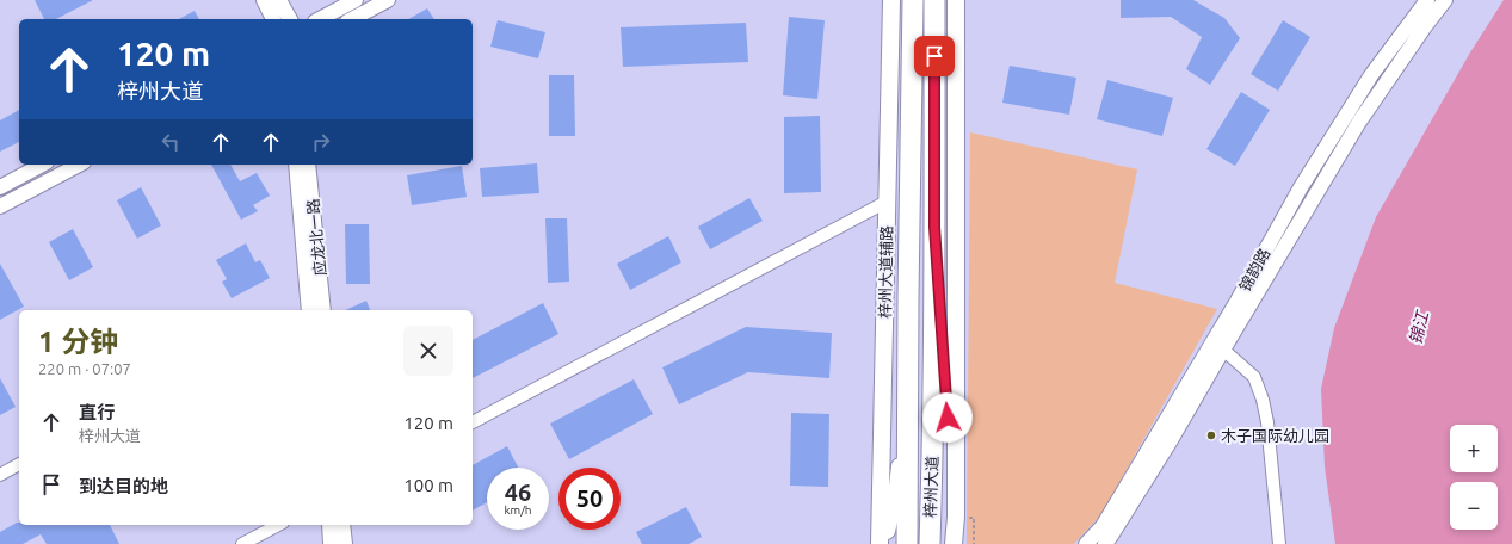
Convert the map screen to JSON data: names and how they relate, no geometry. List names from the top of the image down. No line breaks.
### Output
{"streets":{"highway":["梓州大道"],"main road":["梓州大道辅路"],"street":["应龙北一路","锦韵路"]},"water":["锦江"],"places":["木子国际幼儿园"],"page":{"turn":["120 m","梓州大道"],"heading":["1 分钟","220 m · 07:07"],"list":[{"name":"直行","note":"梓州大道","value":"120 m"},{"name":"到达目的地","value":"100 m"}],"map_buttons":["+","−"],"speed":"46 km/h","limit":"50"}}
